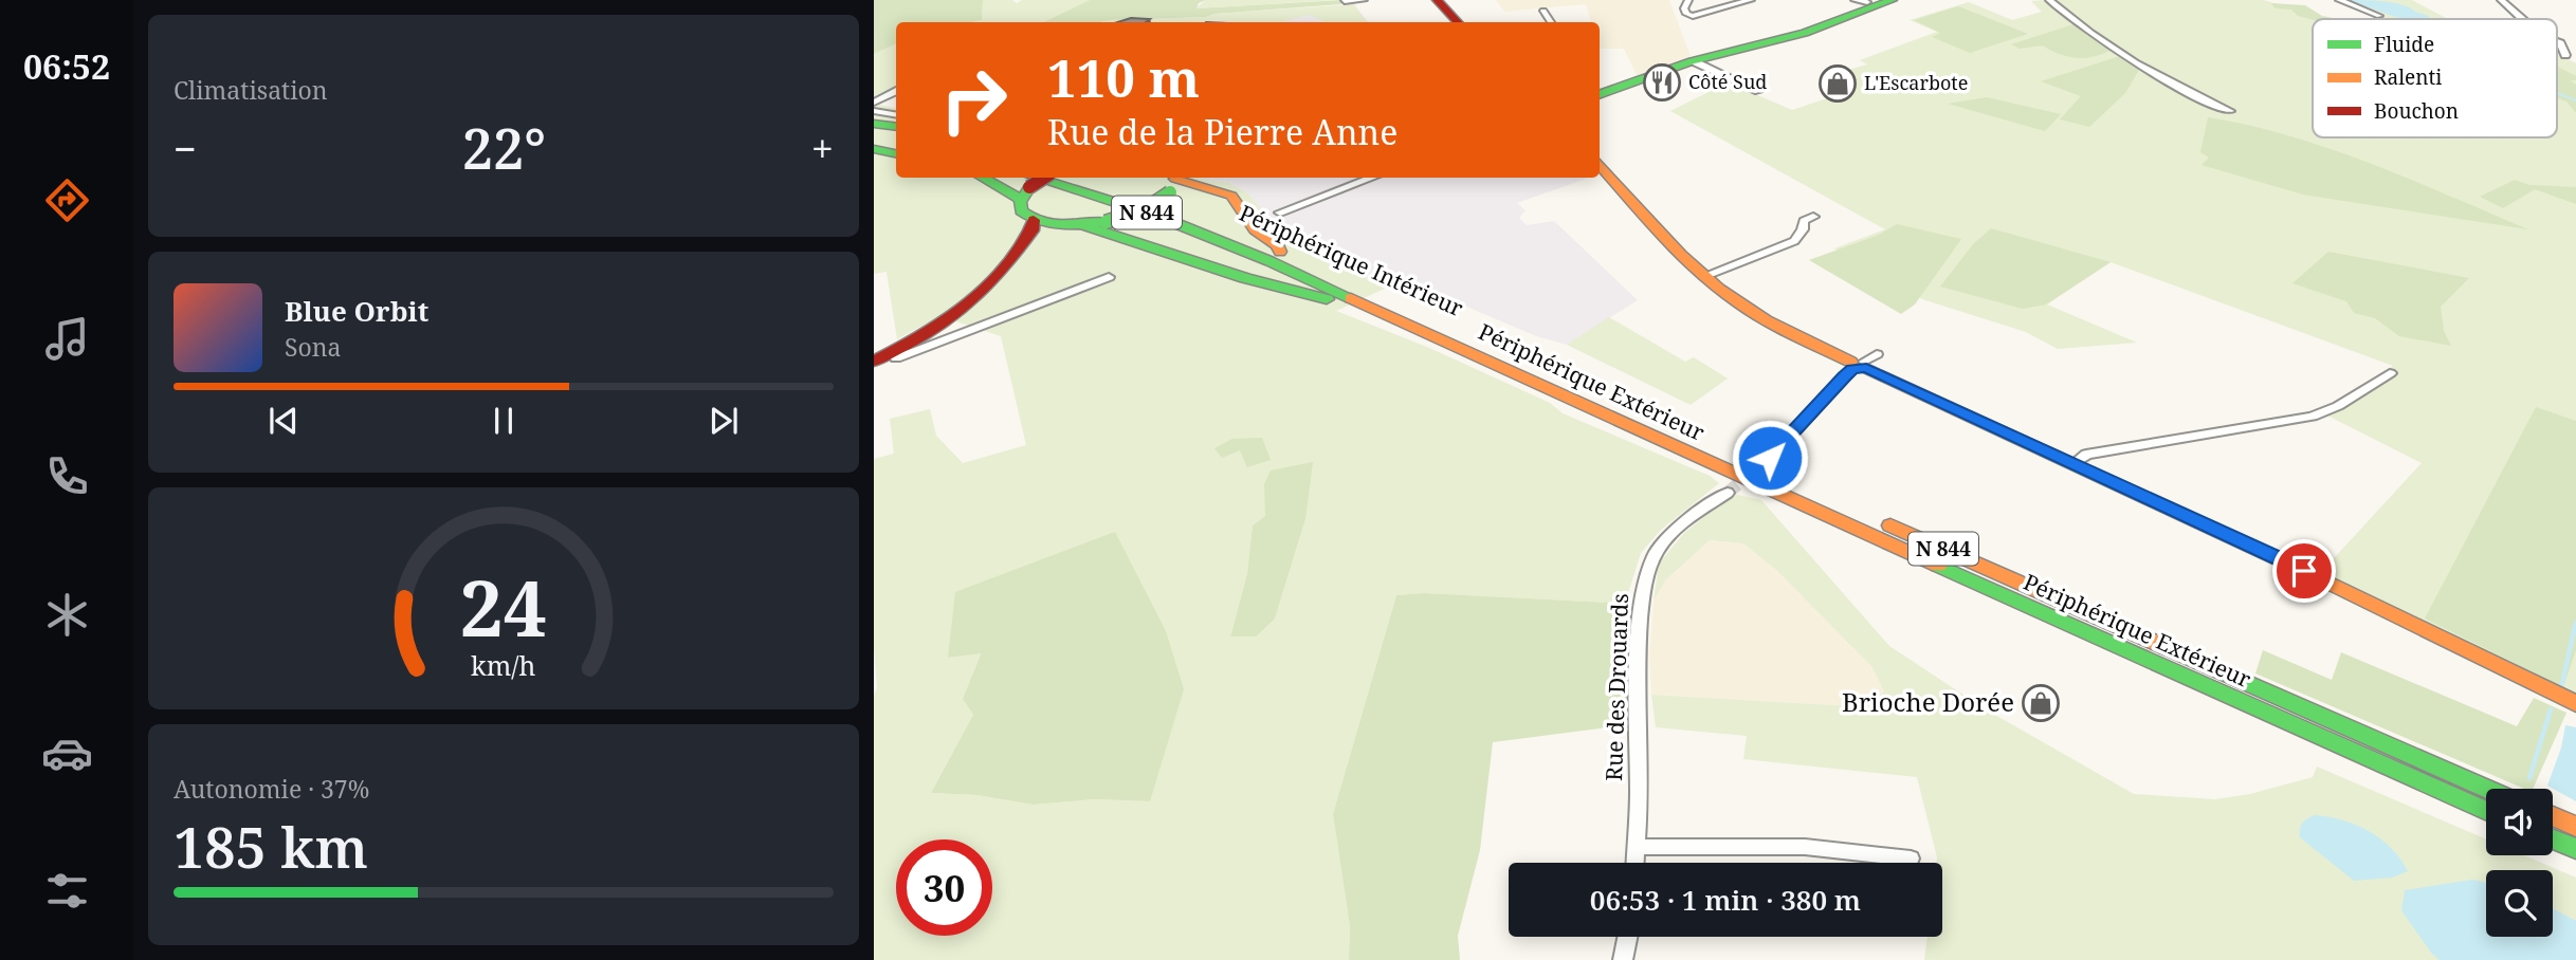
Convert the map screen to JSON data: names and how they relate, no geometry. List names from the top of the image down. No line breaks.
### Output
{"streets":{"main road":["N 844","Périphérique Intérieur","Périphérique Extérieur"],"street":["Rue des Drouards"]},"places":{"restaurant":["Côté Sud"],"shop":["L'Escarbote","Brioche Dorée"]},"legend":["Fluide","Ralenti","Bouchon"],"page":{"tabs":"06:52","tile":["Climatisation",["Autonomie · 37%","185 km"]],"turn":["110 m","Rue de la Pierre Anne"],"heat":["−","22°","+"],"song":["Blue Orbit","Sona"],"limit":"30","trip":"06:53 · 1 min · 380 m","gauge":["24","km/h"]}}
